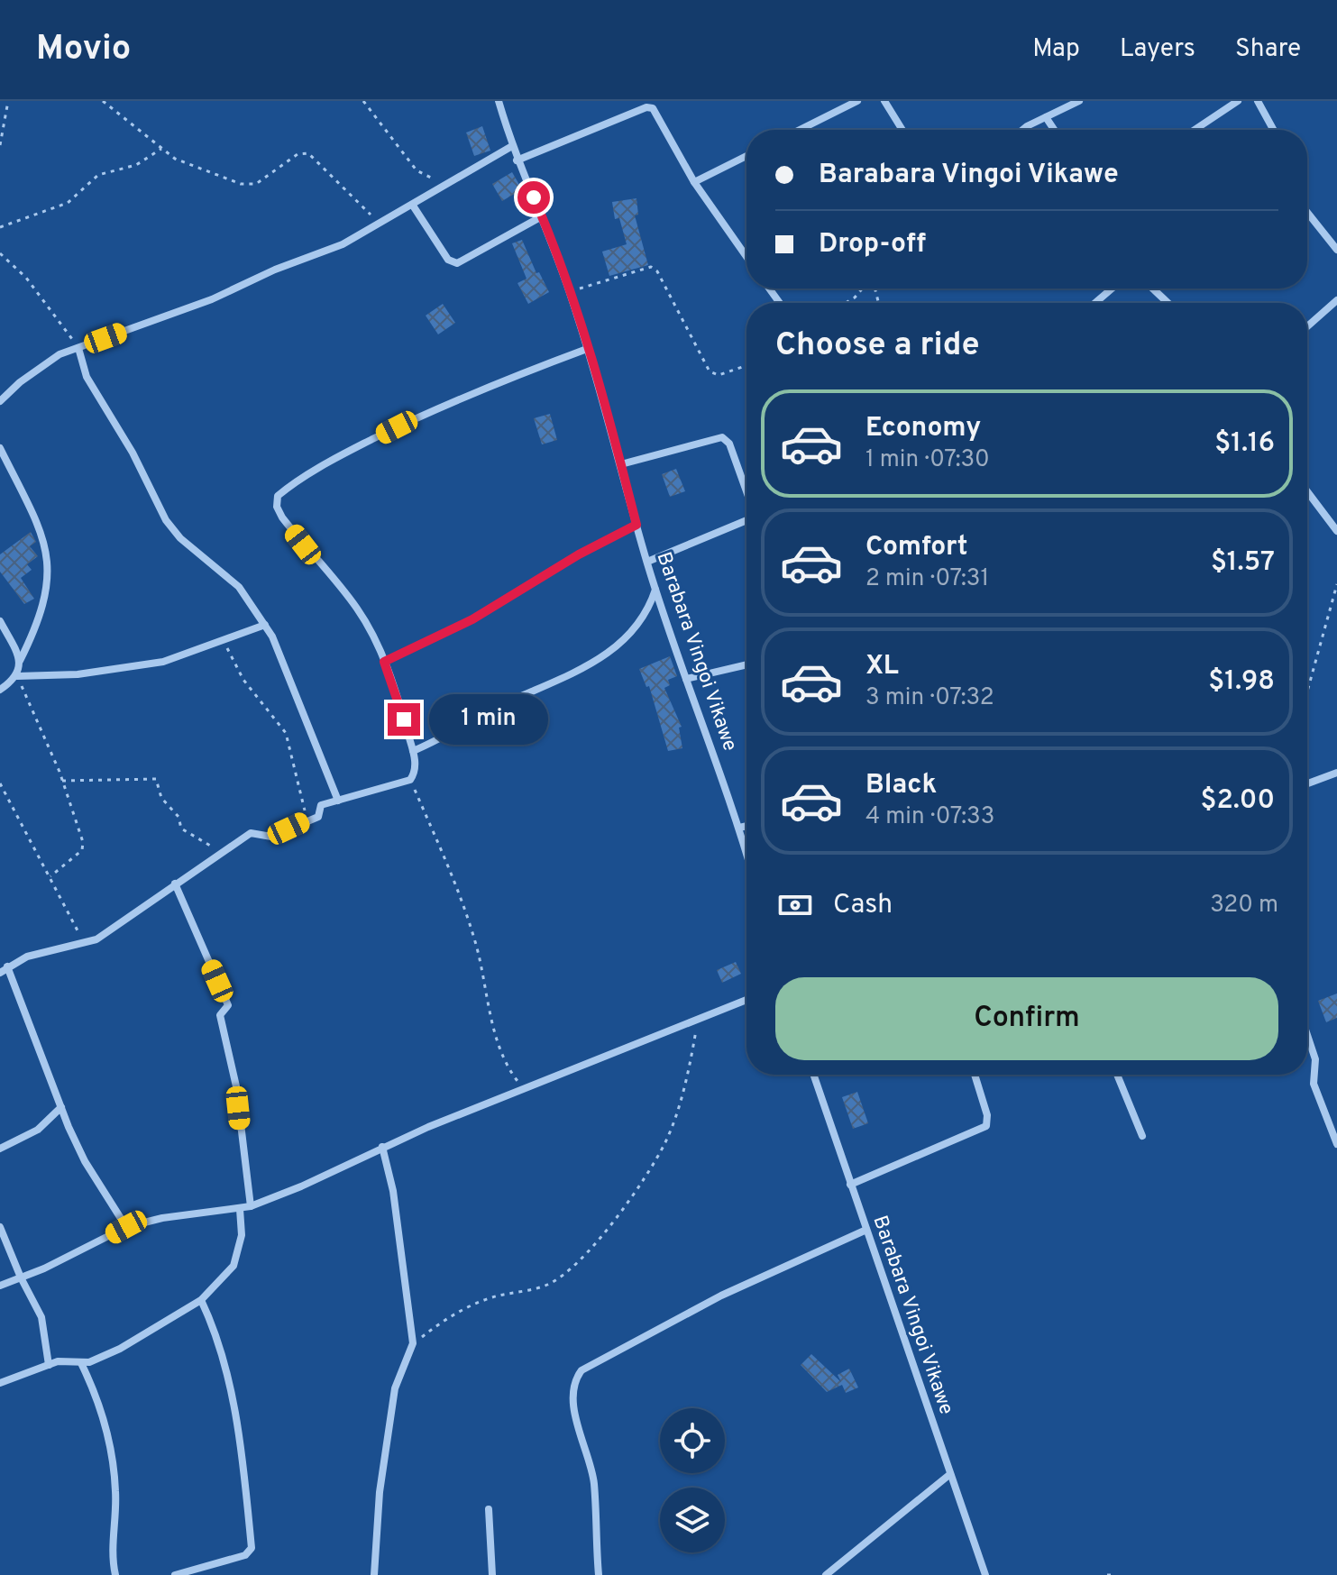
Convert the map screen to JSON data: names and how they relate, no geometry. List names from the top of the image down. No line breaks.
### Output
{"streets":{"street":["Barabara Vingoi Vikawe"]},"page":{"header":"Movio","nav":["Map","Layers","Share"],"banner":["Barabara Vingoi Vikawe","Drop-off"],"heading":"Choose a ride","list":[{"name":"Economy","note":"1 min · 07:30","value":"$1.16"},{"name":"Comfort","note":"2 min · 07:31","value":"$1.57"},{"name":"XL","note":"3 min · 07:32","value":"$1.98"},{"name":"Black","note":"4 min · 07:33","value":"$2.00"}],"bubble":"1 min","pay":["Cash","320 m"],"buttons":"Confirm"}}
